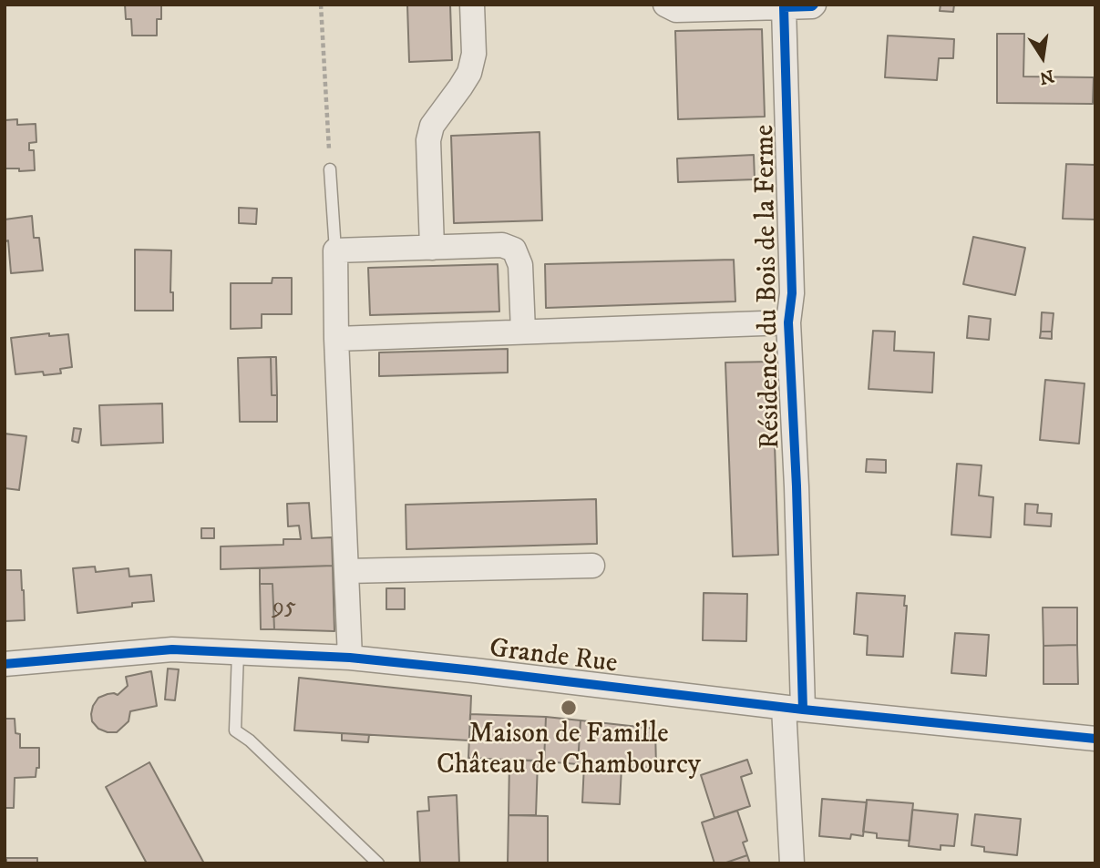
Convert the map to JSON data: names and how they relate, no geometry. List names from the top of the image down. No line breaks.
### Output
{"streets":{"street":["Résidence du Bois de la Ferme","Grande Rue"]},"crossings":[["Résidence du Bois de la Ferme","Grande Rue"]],"places":["Maison de Famille Château de Chambourcy"],"house_numbers":["95"],"north":"bottom"}
